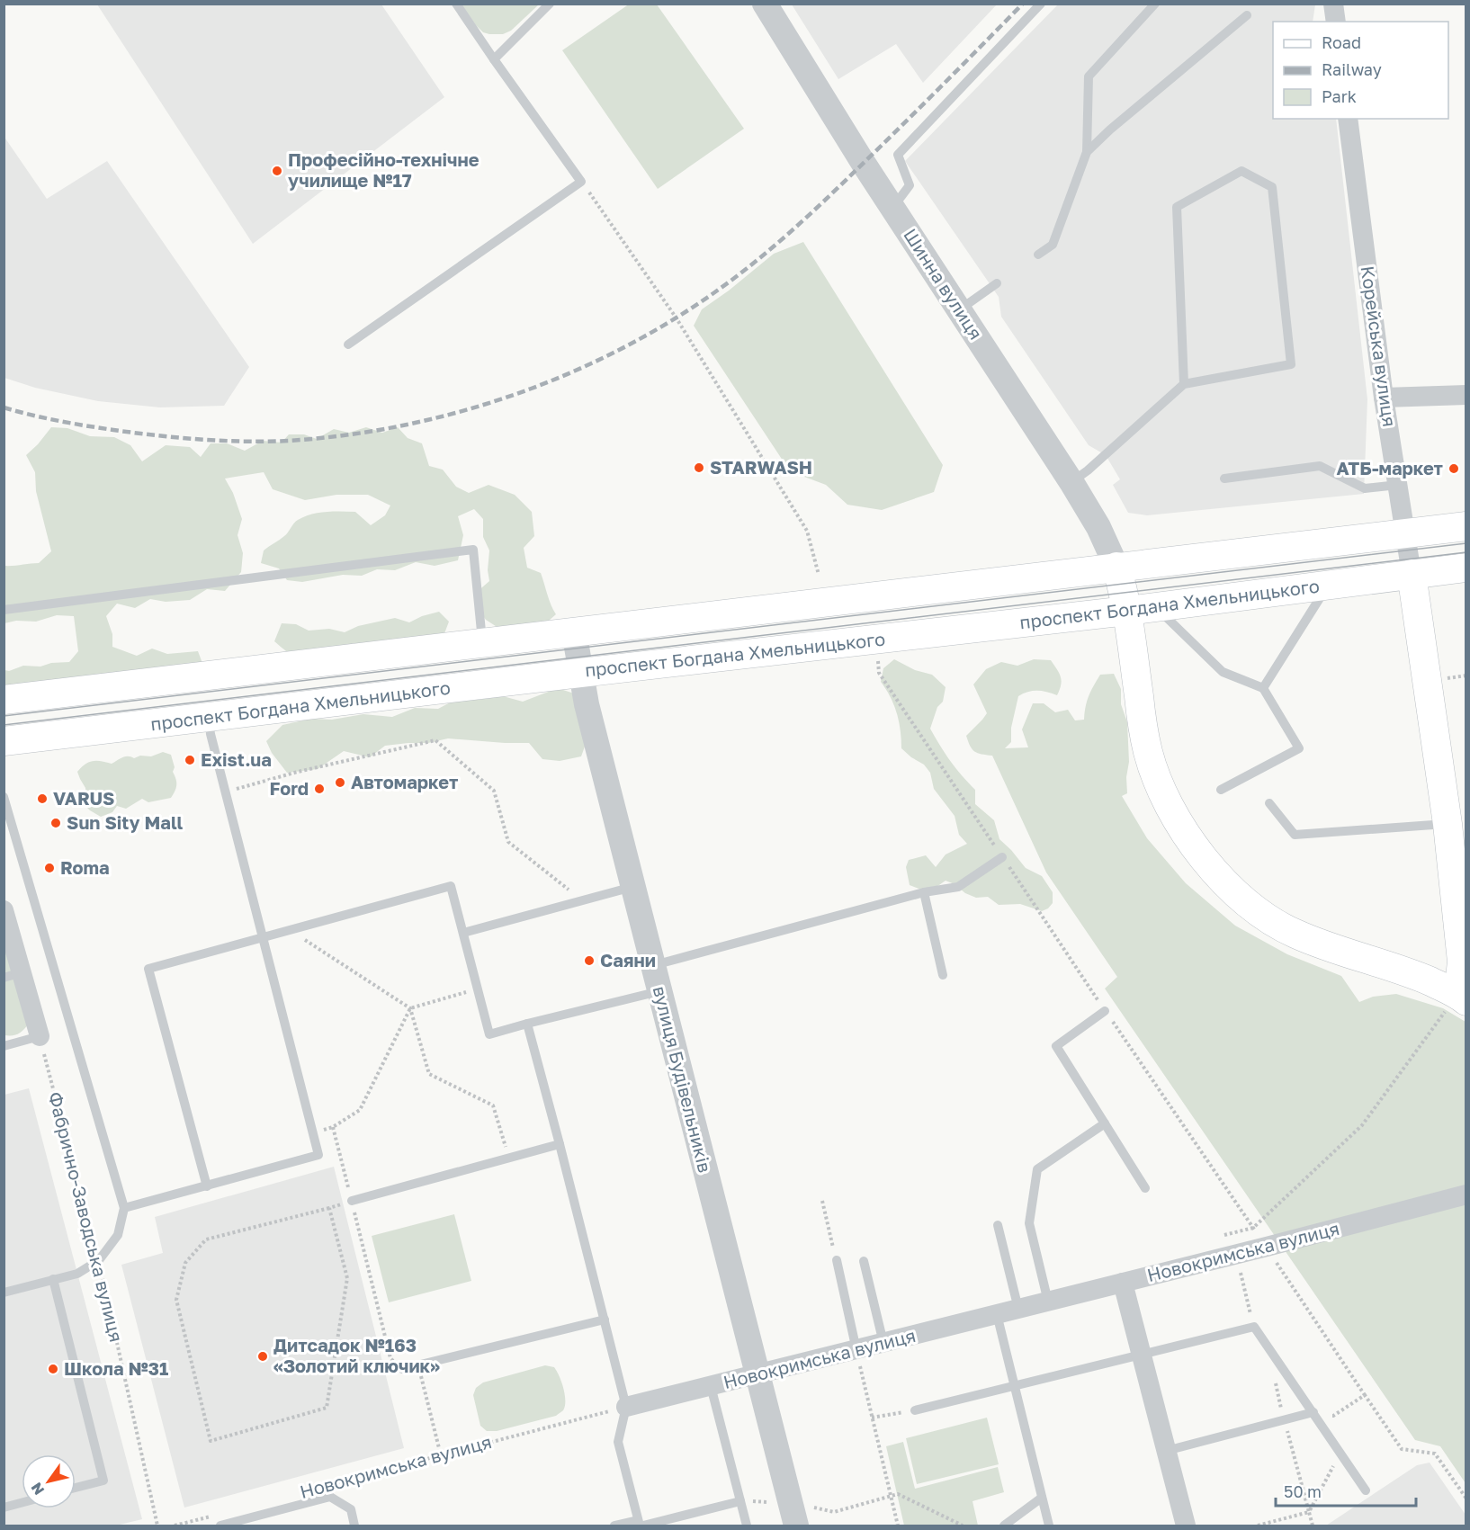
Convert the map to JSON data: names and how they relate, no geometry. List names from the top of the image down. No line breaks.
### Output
{"streets":{"main road":["проспект Богдана Хмельницького"],"street":["Шинна вулиця","Корейська вулиця","вулиця Будівельників","Новокримська вулиця"],"path":["Фабрично-Заводська вулиця"]},"crossings":[["Корейська вулиця","проспект Богдана Хмельницького"],["проспект Богдана Хмельницького","вулиця Будівельників"],["вулиця Будівельників","Новокримська вулиця"]],"places":["Професійно-технічне училище №17","STARWASH","АТБ-маркет","Exist.ua","Автомаркет","Ford","VARUS","Sun Sity Mall","Roma","Саяни","Дитсадок №163 «Золотий ключик»","Школа №31"],"legend":["Road","Railway","Park"],"scale_bar":"50 m","north":"bottom left"}
